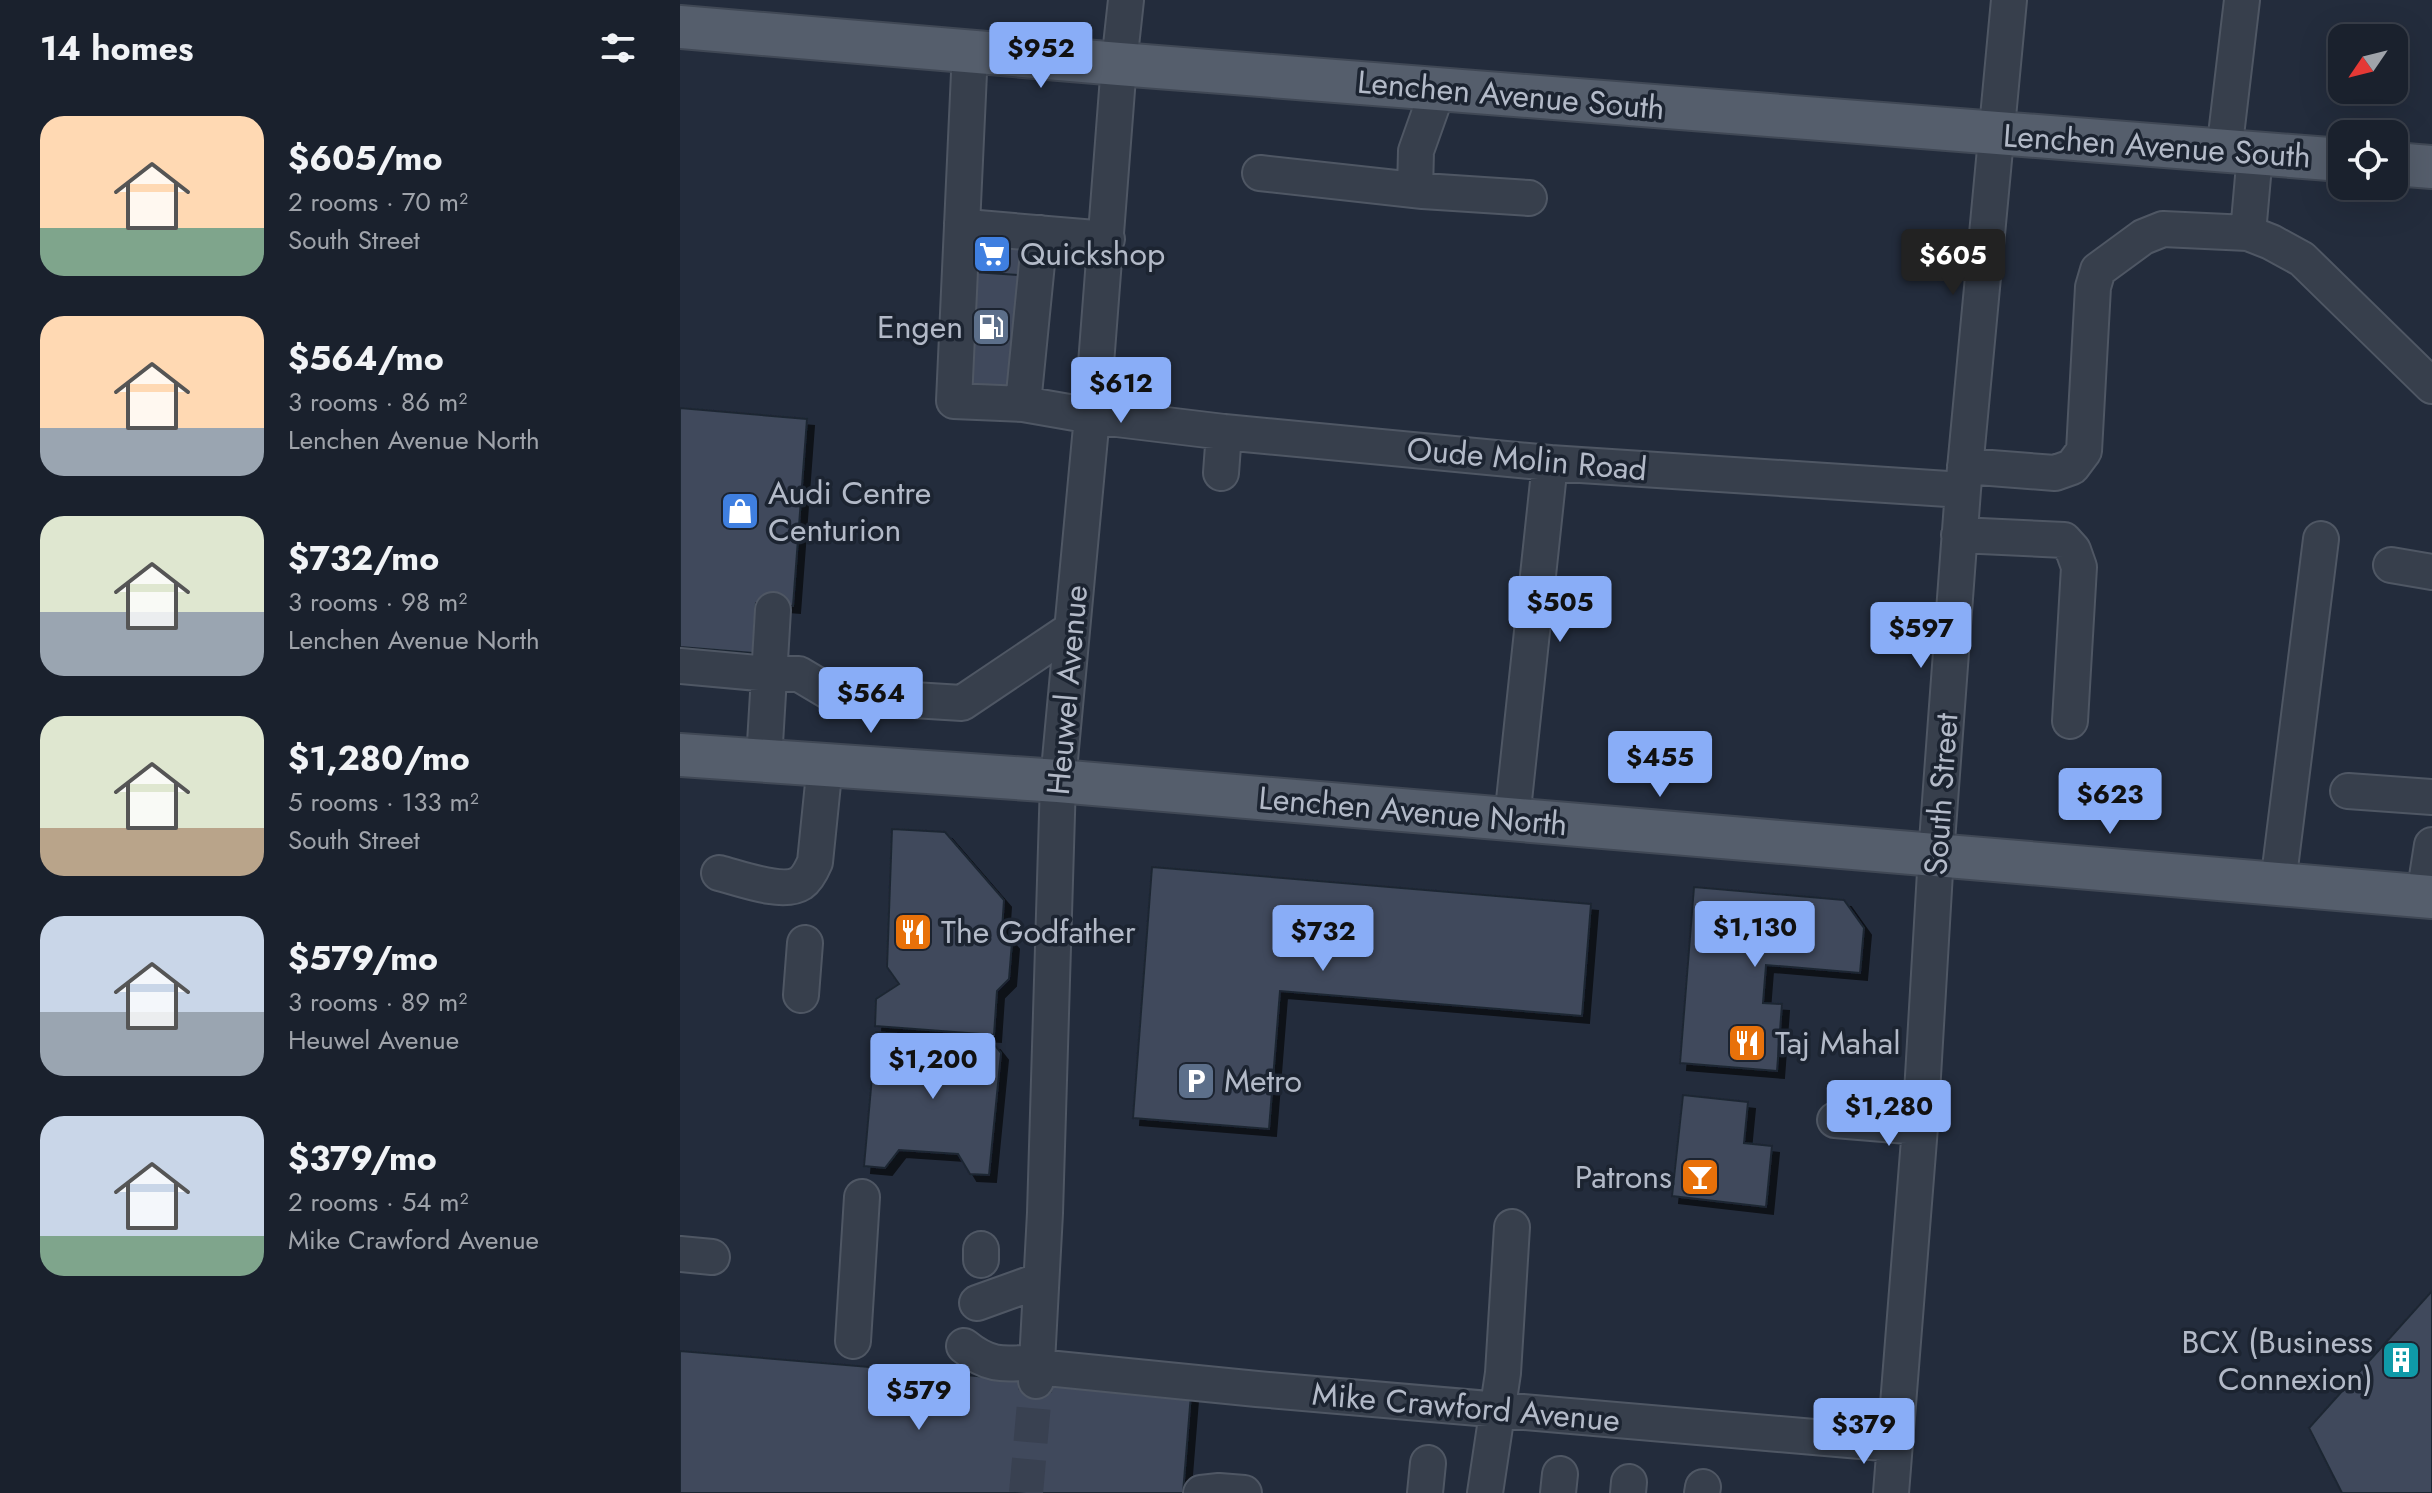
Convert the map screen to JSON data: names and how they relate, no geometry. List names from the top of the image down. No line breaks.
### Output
{"streets":{"main road":["Lenchen Avenue South","Lenchen Avenue North"],"street":["Oude Molin Road","Heuwel Avenue","South Street","Mike Crawford Avenue"]},"crossings":[["Lenchen Avenue South","Heuwel Avenue"],["Lenchen Avenue South","South Street"],["Oude Molin Road","Heuwel Avenue"],["Oude Molin Road","South Street"],["Heuwel Avenue","Lenchen Avenue North"],["Heuwel Avenue","Mike Crawford Avenue"],["South Street","Lenchen Avenue North"],["South Street","Mike Crawford Avenue"]],"places":{"supermarket":["Quickshop"],"fuel station":["Engen"],"shop":["Audi Centre Centurion"],"restaurant":["The Godfather","Taj Mahal"],"parking":["Metro"],"bar":["Patrons"],"building":["BCX (Business Connexion)"]},"north":"bottom left","page":{"heading":"14 homes","price":["$952","$605","$612","$505","$597","$564","$455","$623","$1,130","$732","$1,200","$1,280","$579","$379"],"list":[{"name":"$605/mo","note":"2 rooms · 70 m² · South Street"},{"name":"$564/mo","note":"3 rooms · 86 m² · Lenchen Avenue North"},{"name":"$732/mo","note":"3 rooms · 98 m² · Lenchen Avenue North"},{"name":"$1,280/mo","note":"5 rooms · 133 m² · South Street"},{"name":"$579/mo","note":"3 rooms · 89 m² · Heuwel Avenue"},{"name":"$379/mo","note":"2 rooms · 54 m² · Mike Crawford Avenue"}]}}
